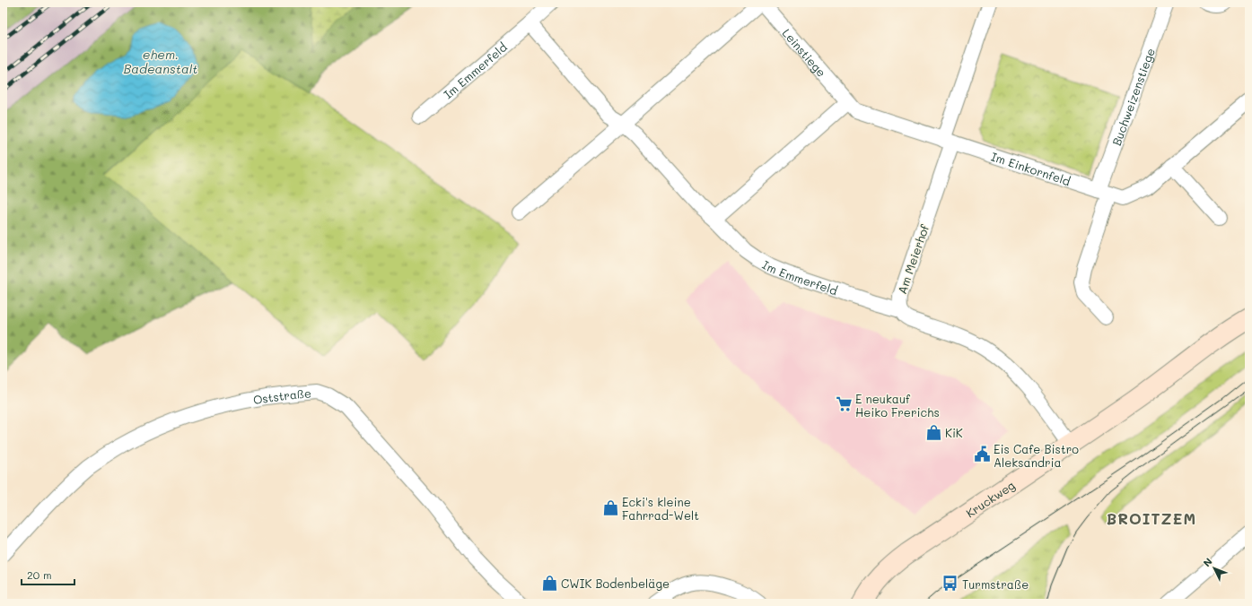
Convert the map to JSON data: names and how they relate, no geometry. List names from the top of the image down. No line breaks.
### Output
{"streets":{"street":["Leinstiege","Im Emmerfeld","Buchweizenstiege","Im Einkornfeld","Am Meierhof","Oststraße","Kruckweg"]},"crossings":[["Leinstiege","Im Emmerfeld"],["Leinstiege","Im Einkornfeld"],["Leinstiege","Am Meierhof"],["Im Emmerfeld","Am Meierhof"],["Buchweizenstiege","Im Einkornfeld"],["Im Einkornfeld","Am Meierhof"],["Am Meierhof","Kruckweg"]],"districts":["BROITZEM"],"water":["ehem. Badeanstalt"],"places":{"supermarket":["E neukauf Heiko Frerichs"],"shop":["KiK","Ecki's kleine Fahrrad-Welt","CWIK Bodenbeläge"],"public building":["Eis Cafe Bistro Aleksandria"],"bus stop":["Turmstraße"]},"scale_bar":"20 m","north":"top left"}
